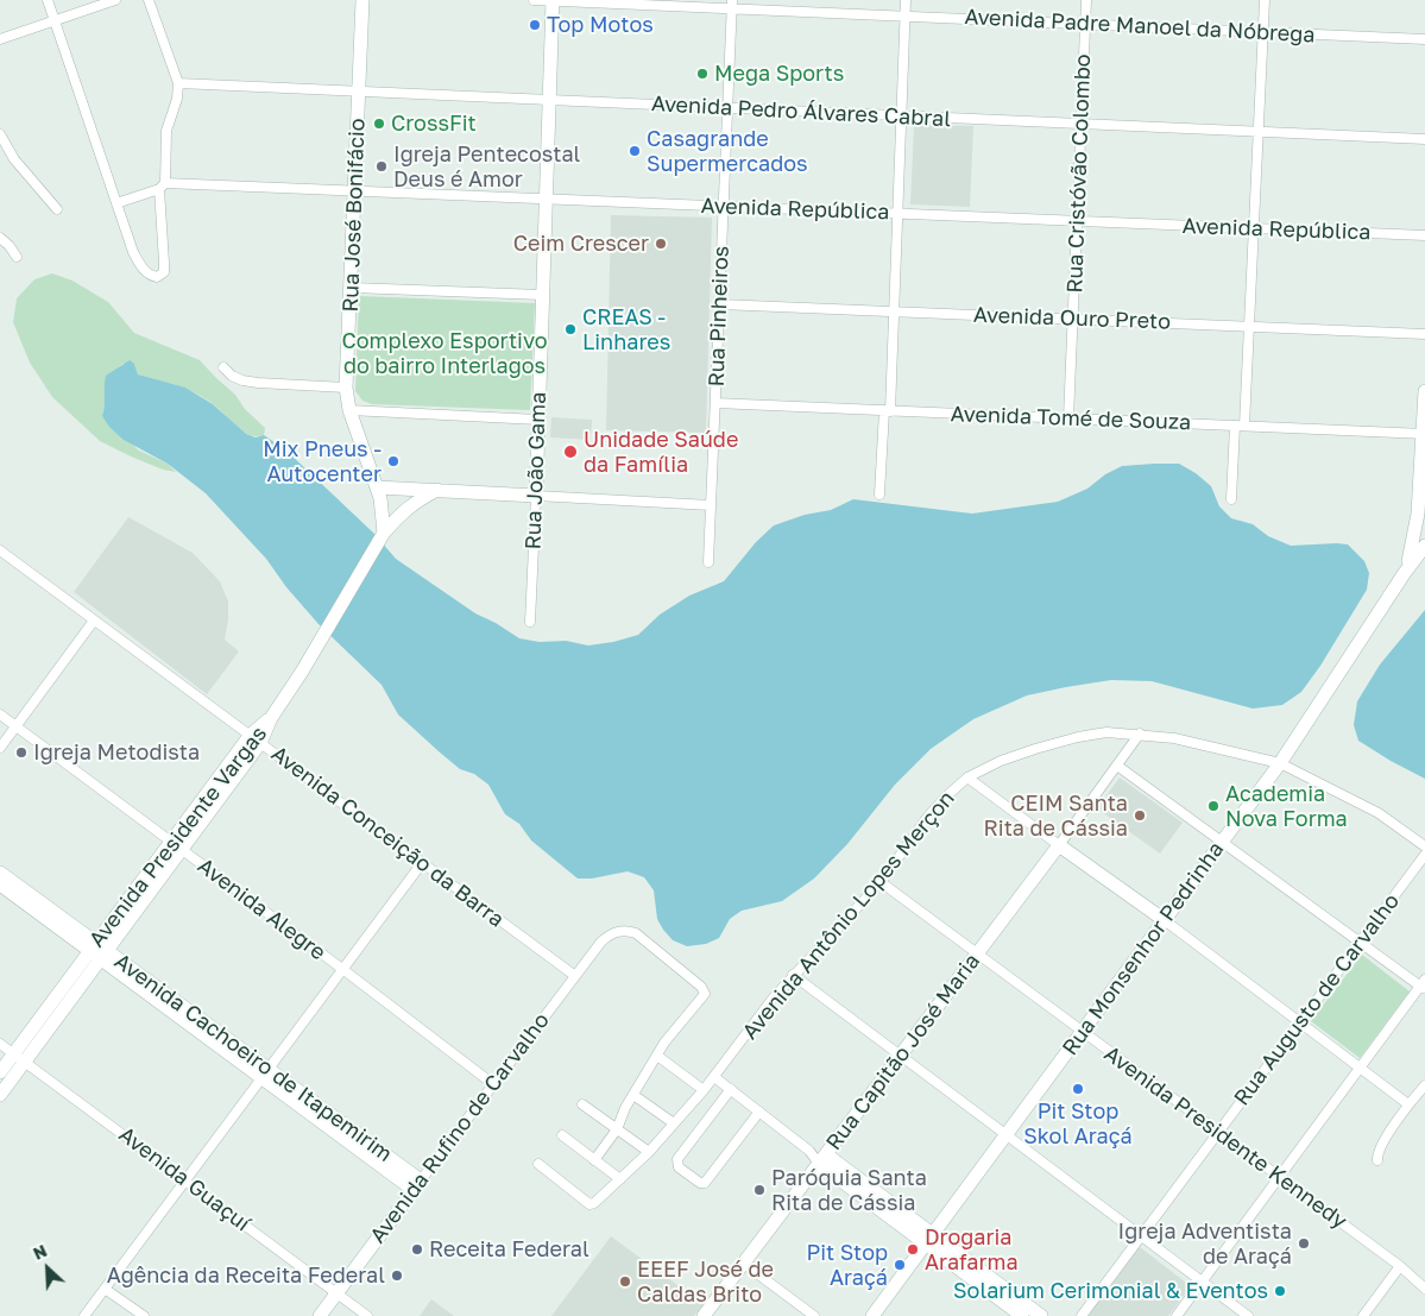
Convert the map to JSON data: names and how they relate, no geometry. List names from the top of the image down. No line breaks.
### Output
{"streets":{"main road":["Rua José Bonifácio","Rua João Gama","Avenida Presidente Vargas","Rua Monsenhor Pedrinha","Rua Capitão José Maria","Avenida Cachoeiro de Itapemirim","Avenida Rufino de Carvalho"],"street":["Avenida Padre Manoel da Nóbrega","Avenida Pedro Álvares Cabral","Rua Cristóvão Colombo","Avenida República","Rua Pinheiros","Avenida Ouro Preto","Avenida Tomé de Souza","Avenida Conceição da Barra","Avenida Alegre","Avenida Antônio Lopes Merçon","Rua Augusto de Carvalho","Avenida Presidente Kennedy","Avenida Guaçuí"]},"crossings":[["Avenida Padre Manoel da Nóbrega","Rua Cristóvão Colombo"],["Avenida Padre Manoel da Nóbrega","Rua Pinheiros"],["Avenida Padre Manoel da Nóbrega","Rua João Gama"],["Avenida Pedro Álvares Cabral","Rua Cristóvão Colombo"],["Avenida Pedro Álvares Cabral","Rua José Bonifácio"],["Avenida Pedro Álvares Cabral","Rua Pinheiros"],["Avenida Pedro Álvares Cabral","Rua João Gama"],["Rua Cristóvão Colombo","Avenida República"],["Rua Cristóvão Colombo","Avenida Ouro Preto"],["Rua Cristóvão Colombo","Avenida Tomé de Souza"],["Avenida República","Rua José Bonifácio"],["Avenida República","Rua Pinheiros"],["Avenida República","Rua João Gama"],["Rua José Bonifácio","Avenida Presidente Vargas"],["Rua Pinheiros","Avenida Ouro Preto"],["Rua Pinheiros","Avenida Tomé de Souza"],["Avenida Presidente Vargas","Avenida Conceição da Barra"],["Avenida Presidente Vargas","Avenida Alegre"],["Avenida Presidente Vargas","Avenida Cachoeiro de Itapemirim"],["Avenida Presidente Vargas","Avenida Guaçuí"],["Avenida Conceição da Barra","Avenida Rufino de Carvalho"],["Avenida Alegre","Avenida Rufino de Carvalho"],["Avenida Antônio Lopes Merçon","Rua Monsenhor Pedrinha"],["Avenida Antônio Lopes Merçon","Avenida Presidente Kennedy"],["Rua Monsenhor Pedrinha","Avenida Presidente Kennedy"],["Rua Augusto de Carvalho","Avenida Presidente Kennedy"],["Rua Capitão José Maria","Avenida Presidente Kennedy"],["Avenida Cachoeiro de Itapemirim","Avenida Rufino de Carvalho"],["Avenida Rufino de Carvalho","Avenida Guaçuí"]],"parks":["Complexo Esportivo do bairro Interlagos"],"places":["Top Motos","Mega Sports","CrossFit","Casagrande Supermercados","Igreja Pentecostal Deus é Amor","Ceim Crescer","CREAS - Linhares","Unidade Saúde da Família","Mix Pneus - Autocenter","Igreja Metodista","Academia Nova Forma","CEIM Santa Rita de Cássia","Pit Stop Skol Araçá","Paróquia Santa Rita de Cássia","Igreja Adventista de Araçá","Receita Federal","Drogaria Arafarma","Pit Stop Araçá","Agência da Receita Federal","EEEF José de Caldas Brito","Solarium Cerimonial & Eventos"],"north":"top left"}
